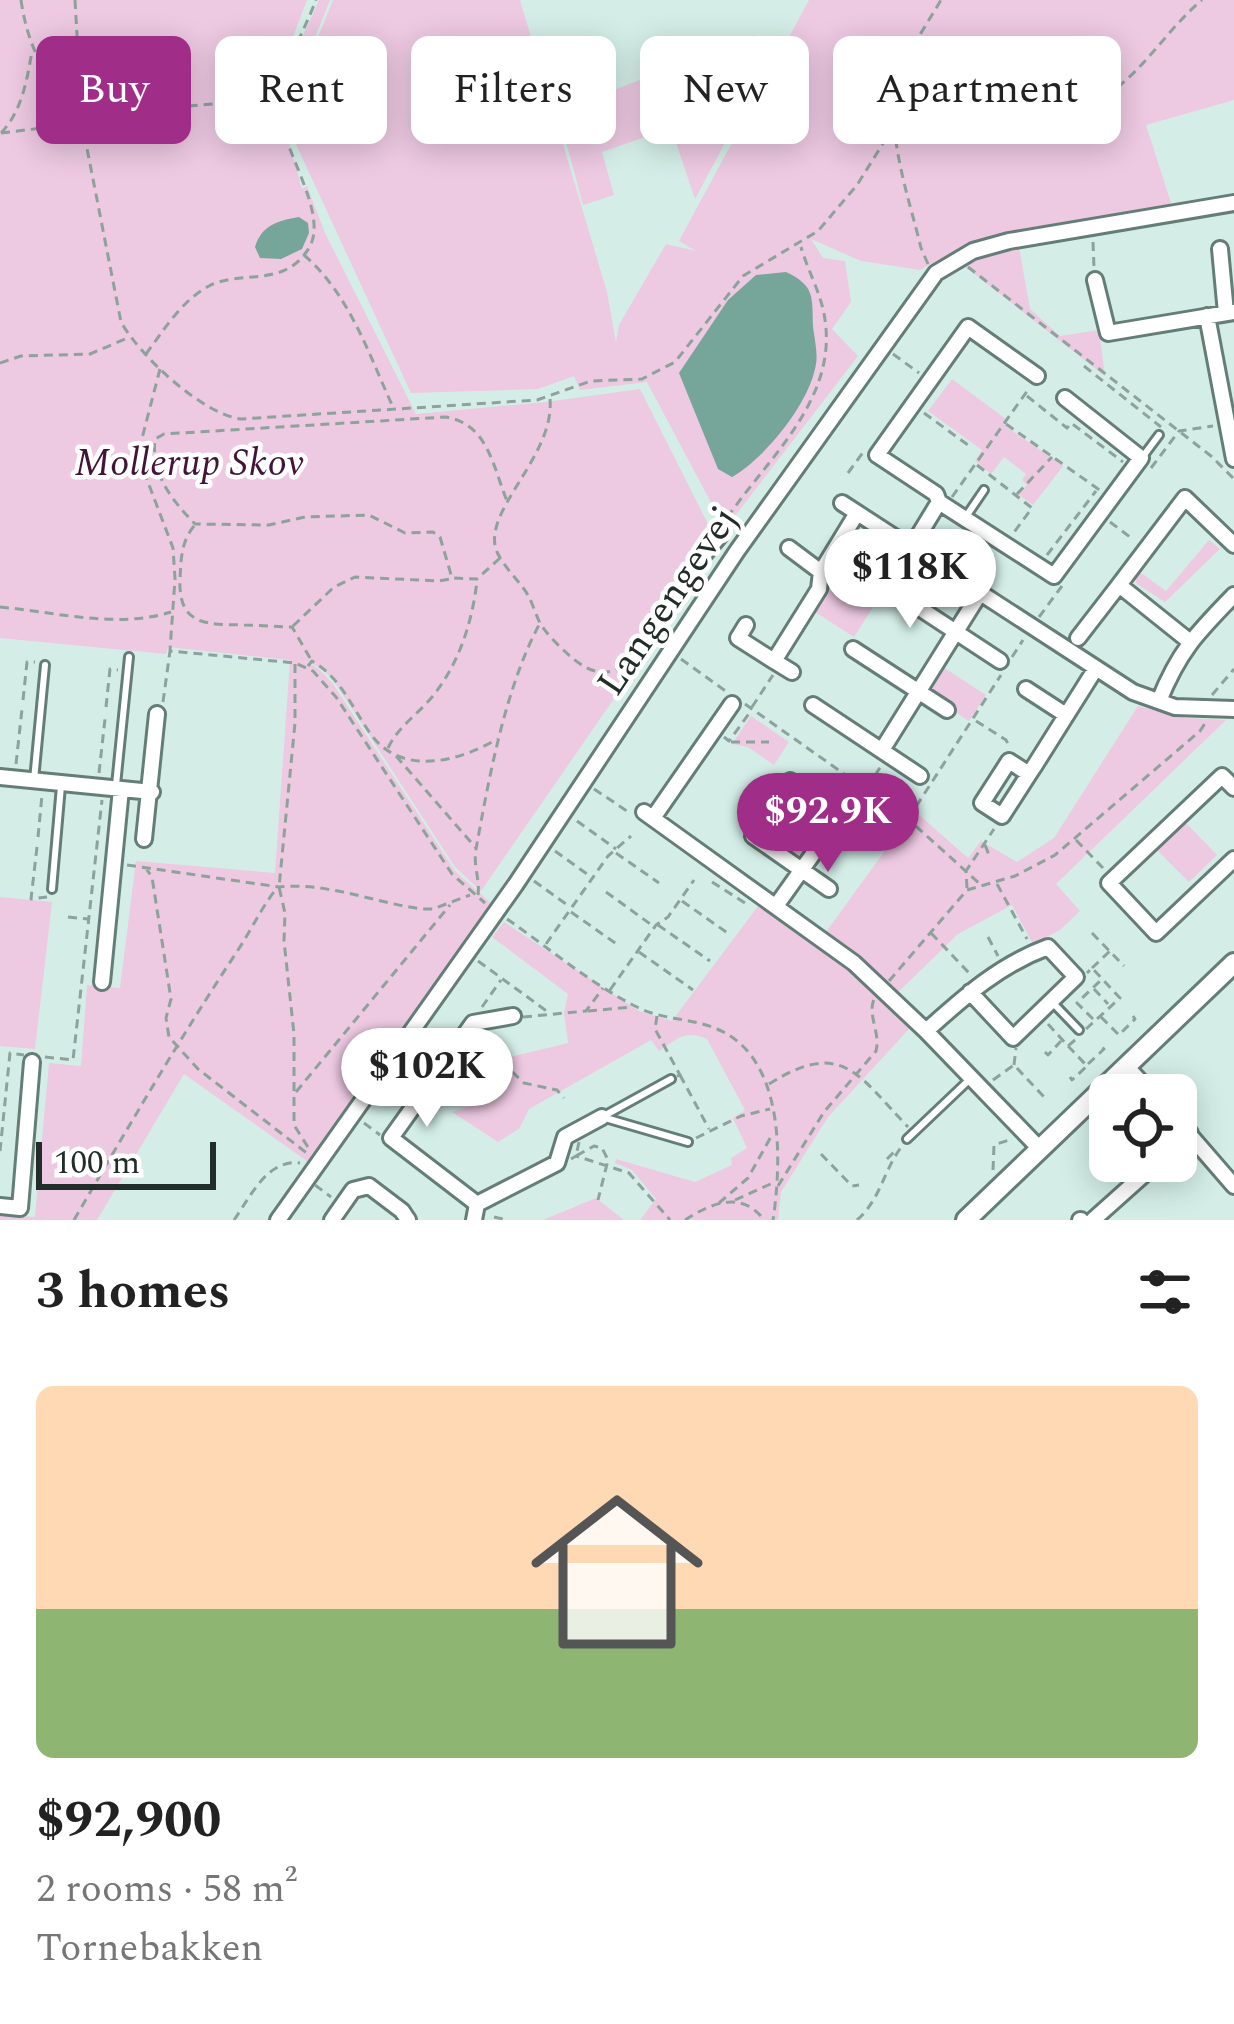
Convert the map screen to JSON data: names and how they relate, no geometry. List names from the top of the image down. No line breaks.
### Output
{"streets":{"street":["Langengevej"]},"parks":["Mollerup Skov"],"scale_bar":"100 m","page":{"chip":["Buy","Rent","Filters","New","Apartment"],"price":["$118K","$92.9K","$102K"],"scale":"100 m","heading":"3 homes","list":[{"name":"$92,900","note":"2 rooms · 58 m² · Tornebakken"}]}}
